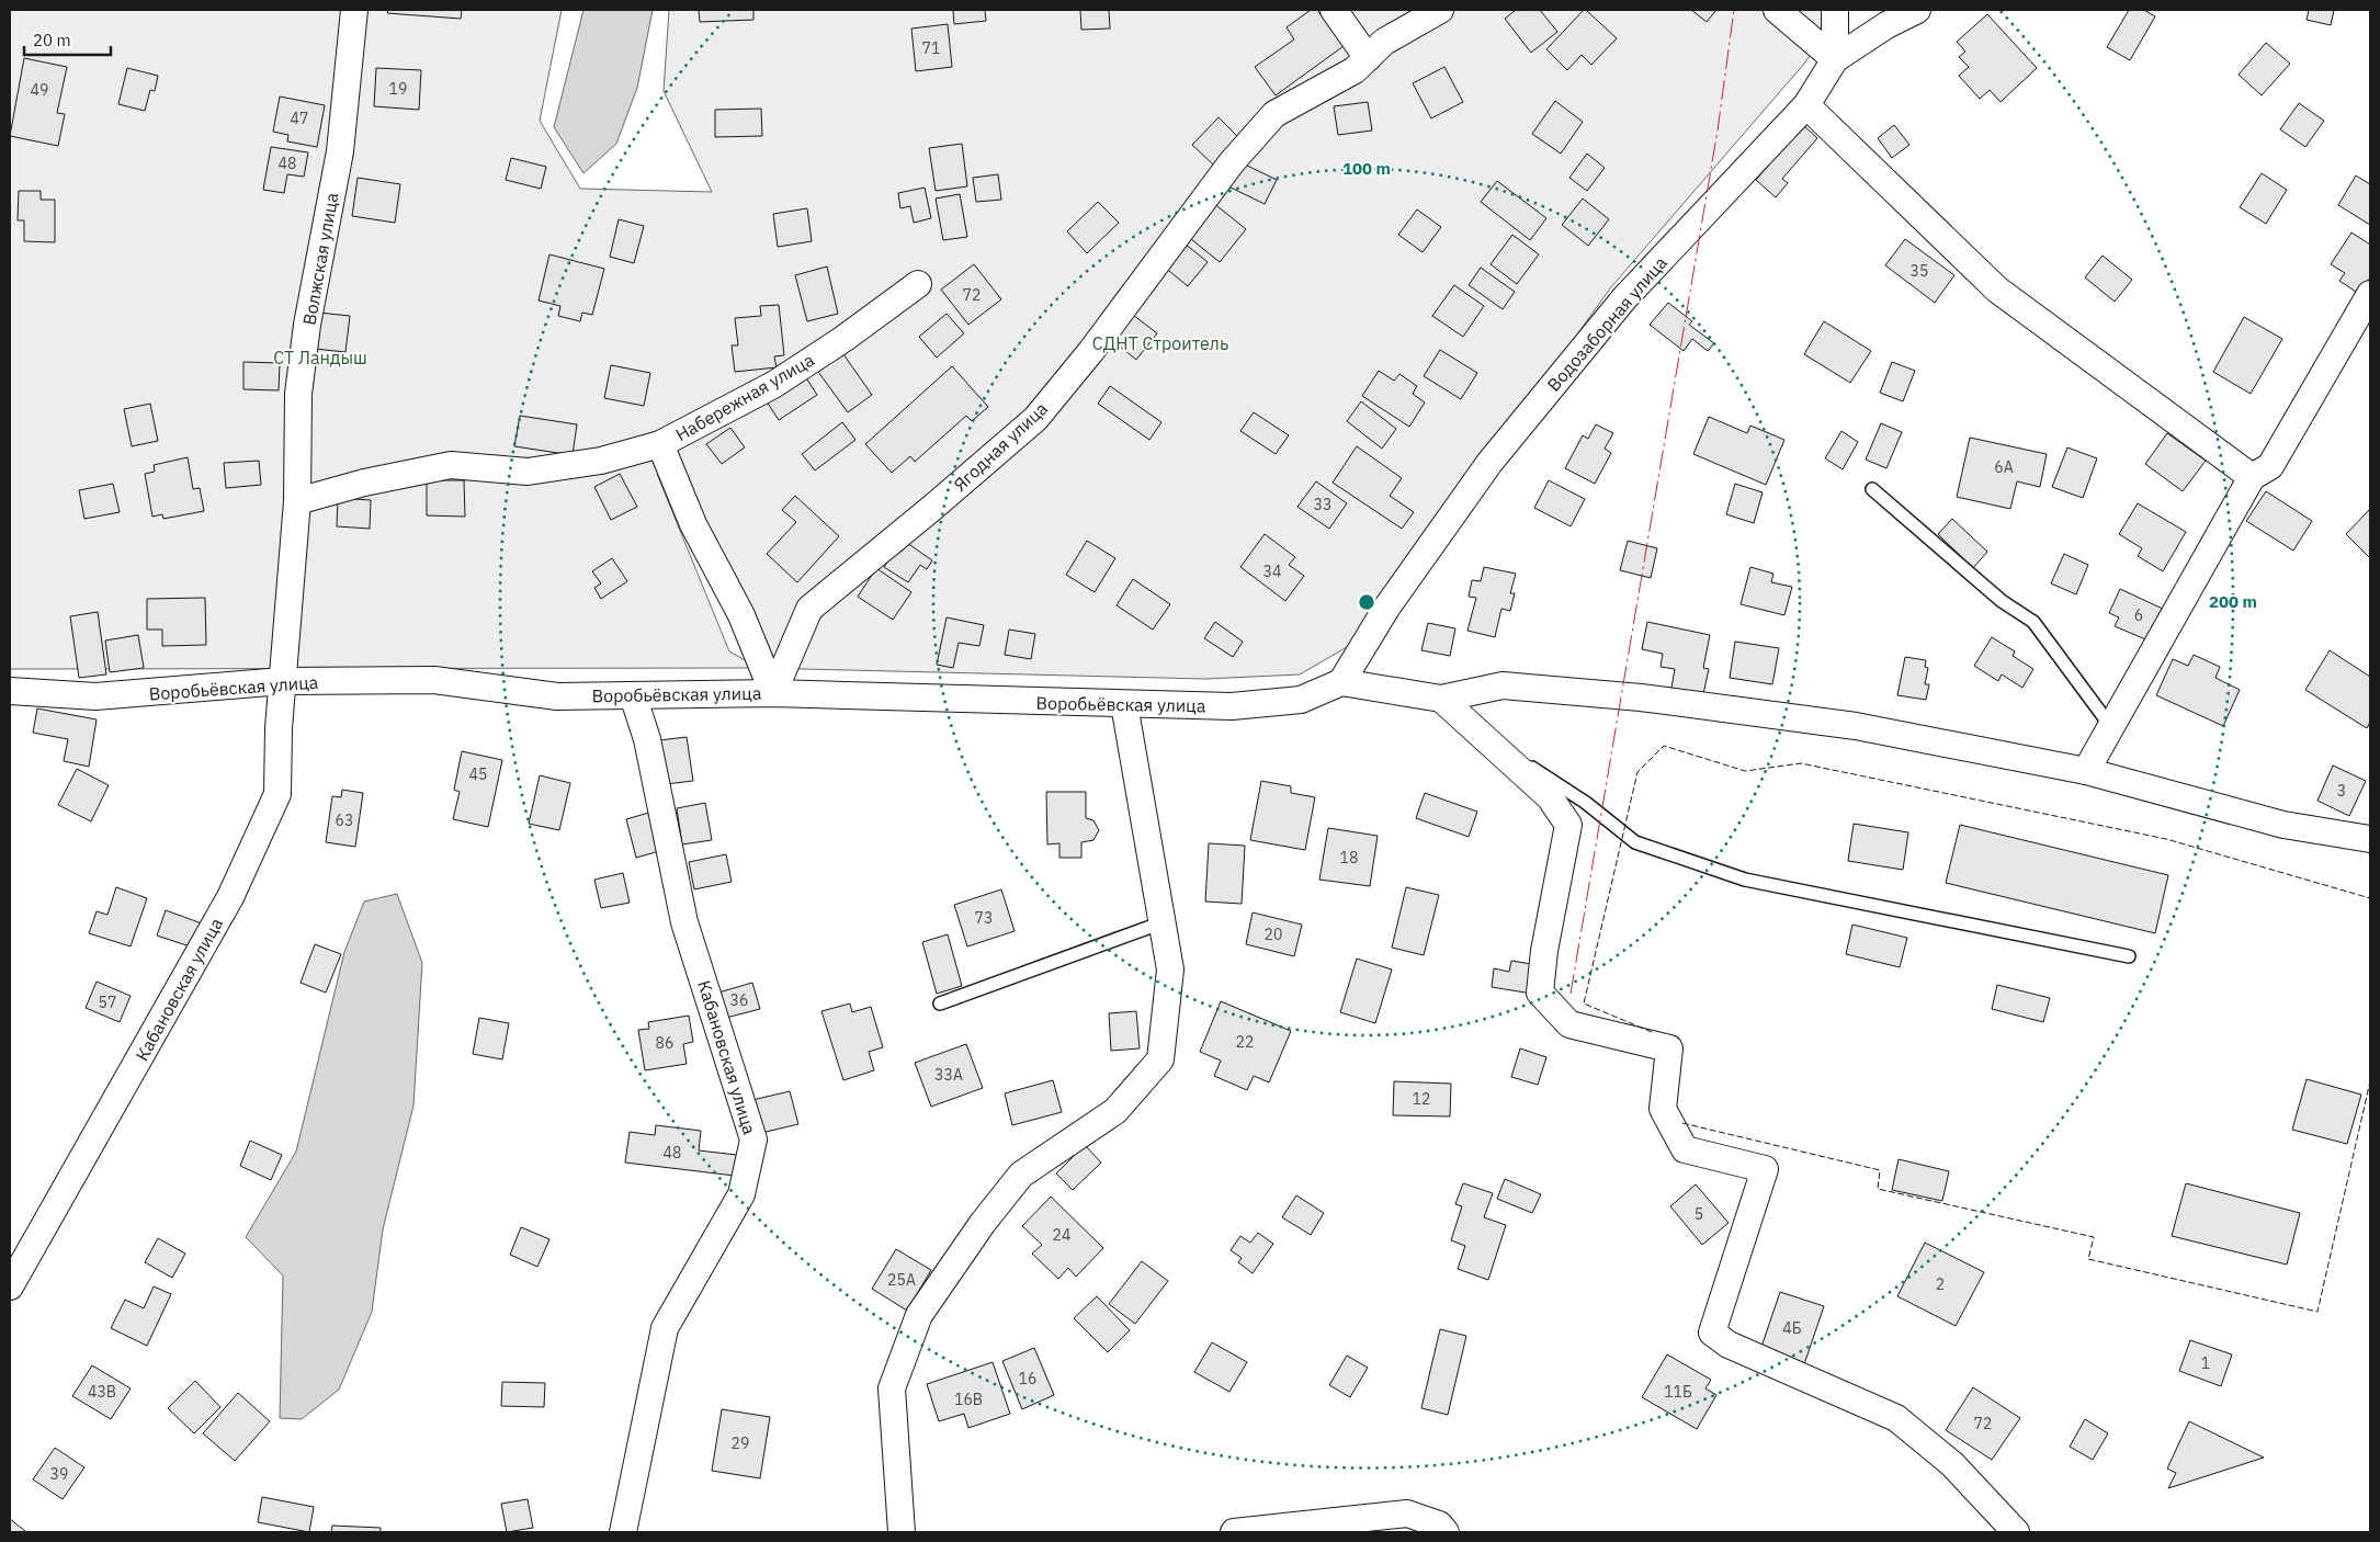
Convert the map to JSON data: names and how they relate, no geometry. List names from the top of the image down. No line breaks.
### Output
{"streets":{"street":["Волжская улица","Водозаборная улица","Набережная улица","Ягодная улица","Воробьёвская улица","Кабановская улица"]},"crossings":[["Волжская улица","Воробьёвская улица"],["Волжская улица","Кабановская улица"],["Водозаборная улица","Воробьёвская улица"],["Набережная улица","Ягодная улица"],["Набережная улица","Воробьёвская улица"],["Ягодная улица","Воробьёвская улица"],["Воробьёвская улица","Кабановская улица"]],"parks":["СДНТ Строитель","СТ Ландыш"],"house_numbers":["71","19","49","47","48","35","72","6А","33","34","6","45","3","63","18","73","20","36","57","22","86","33А","12","48","5","24","25А","2","4Б","1","16","43В","11Б","16В","72","29","39"],"scale_bar":"20 m","rings":["100 m","200 m"]}
